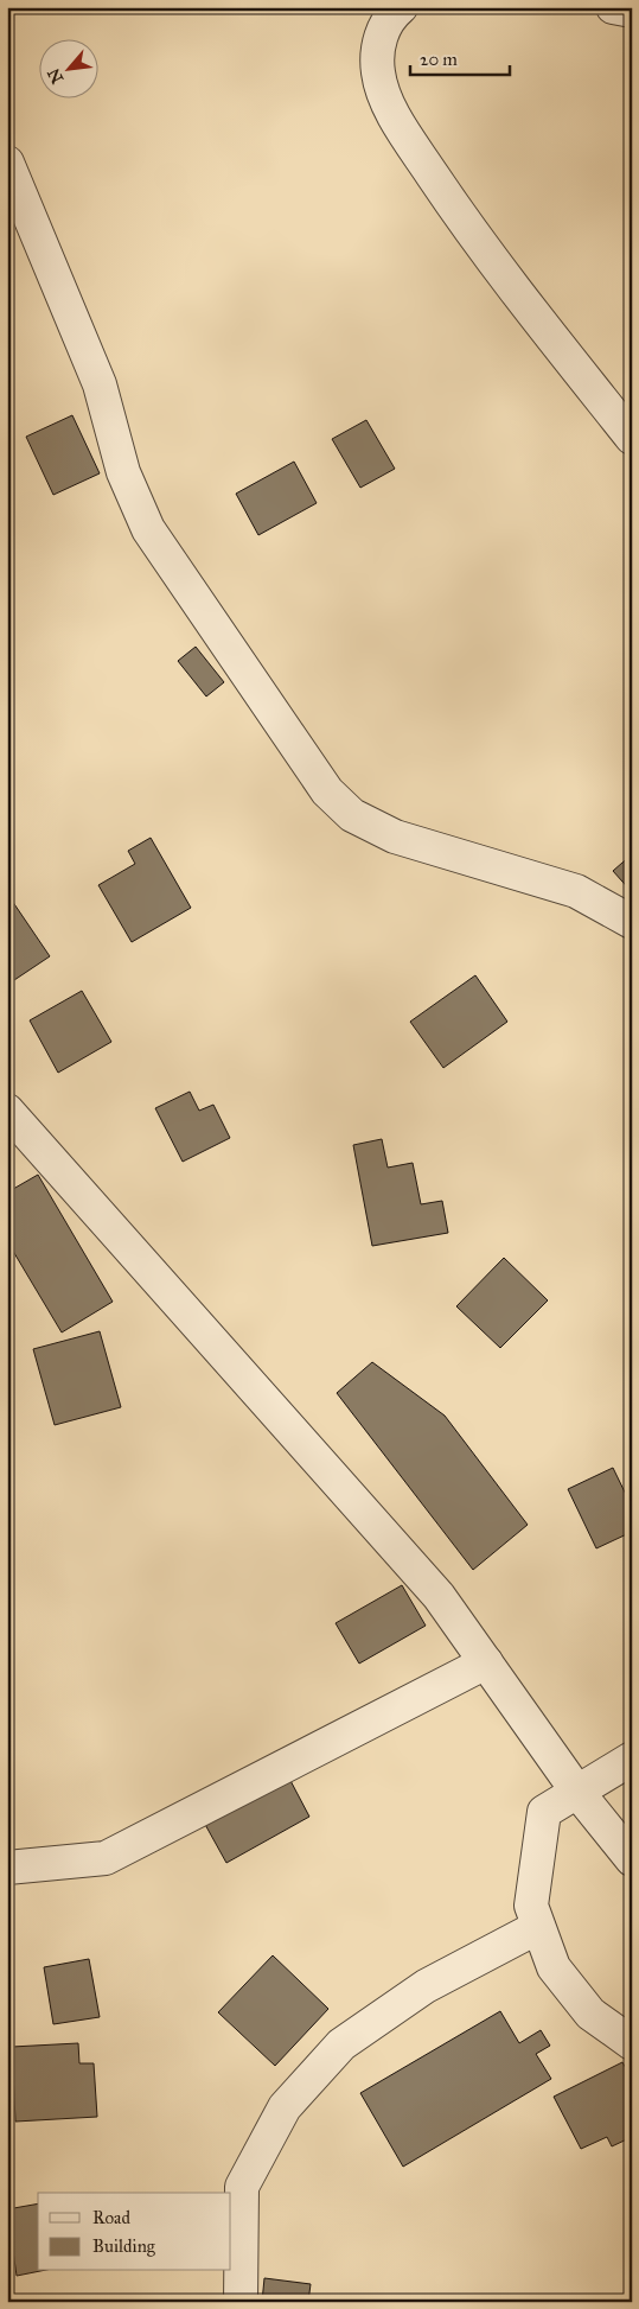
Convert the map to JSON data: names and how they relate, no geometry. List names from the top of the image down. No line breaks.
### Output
{"legend":["Road","Building"],"scale_bar":"20 m","north":"bottom left"}
